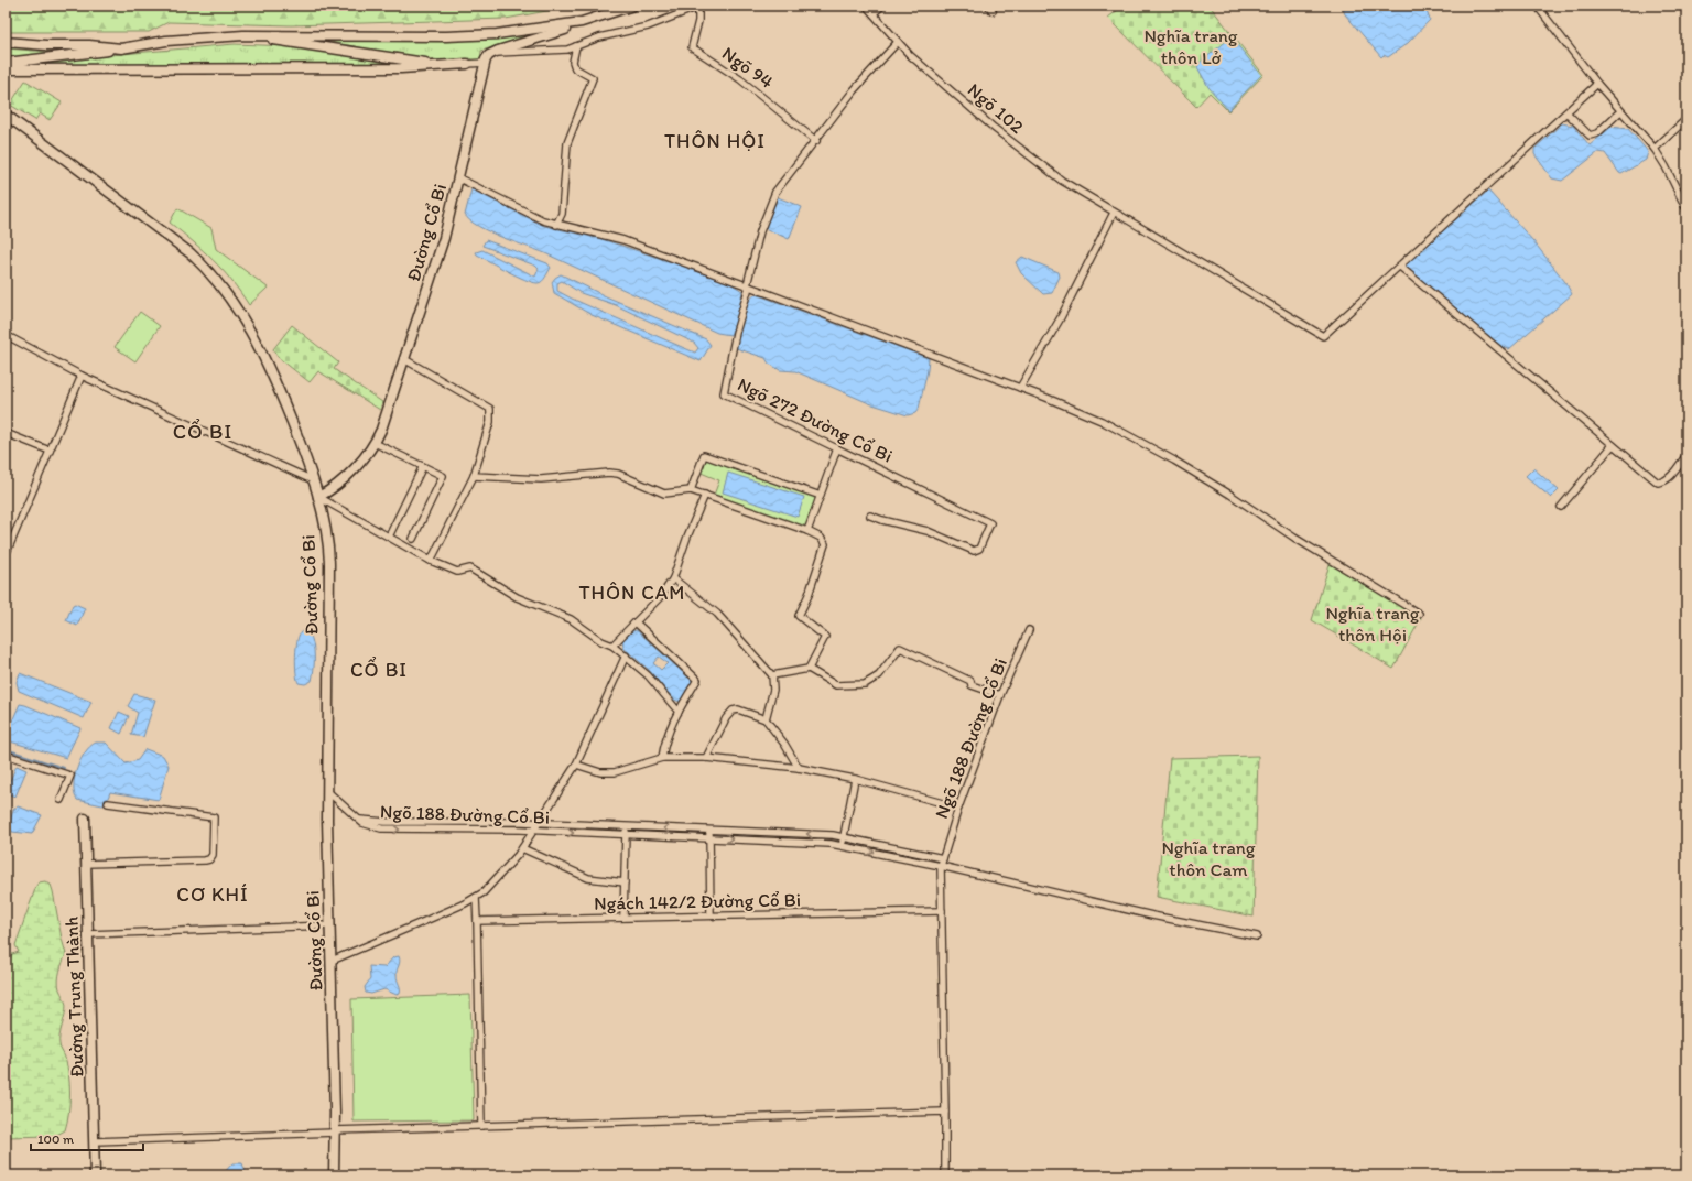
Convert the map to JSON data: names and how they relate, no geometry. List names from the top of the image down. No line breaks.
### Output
{"streets":{"main road":["Đường Cổ Bi","Đường Trung Thành"],"street":["Ngõ 94","Ngõ 102","Ngõ 272 Đường Cổ Bi","Ngõ 188 Đường Cổ Bi","Ngách 142/2 Đường Cổ Bi"]},"crossings":[["Đường Cổ Bi","Ngõ 188 Đường Cổ Bi"]],"districts":["THÔN HỘI","CỔ BI","THÔN CAM","CỔ BI","CƠ KHÍ"],"parks":["Nghĩa trang thôn Lở","Nghĩa trang thôn Hội","Nghĩa trang thôn Cam"],"scale_bar":"100 m"}
